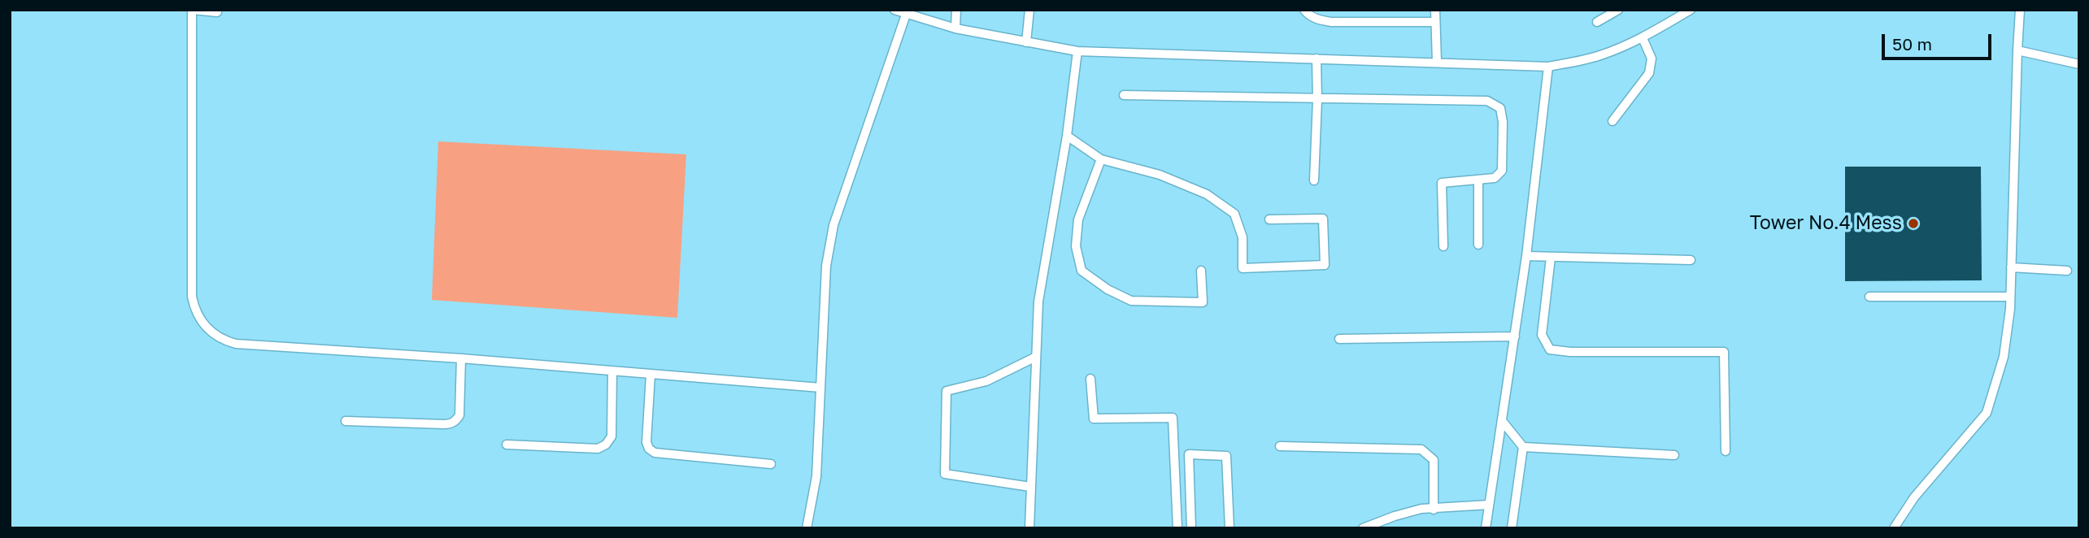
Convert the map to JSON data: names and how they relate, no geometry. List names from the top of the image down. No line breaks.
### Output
{"places":["Tower No.4 Mess"],"scale_bar":"50 m"}
